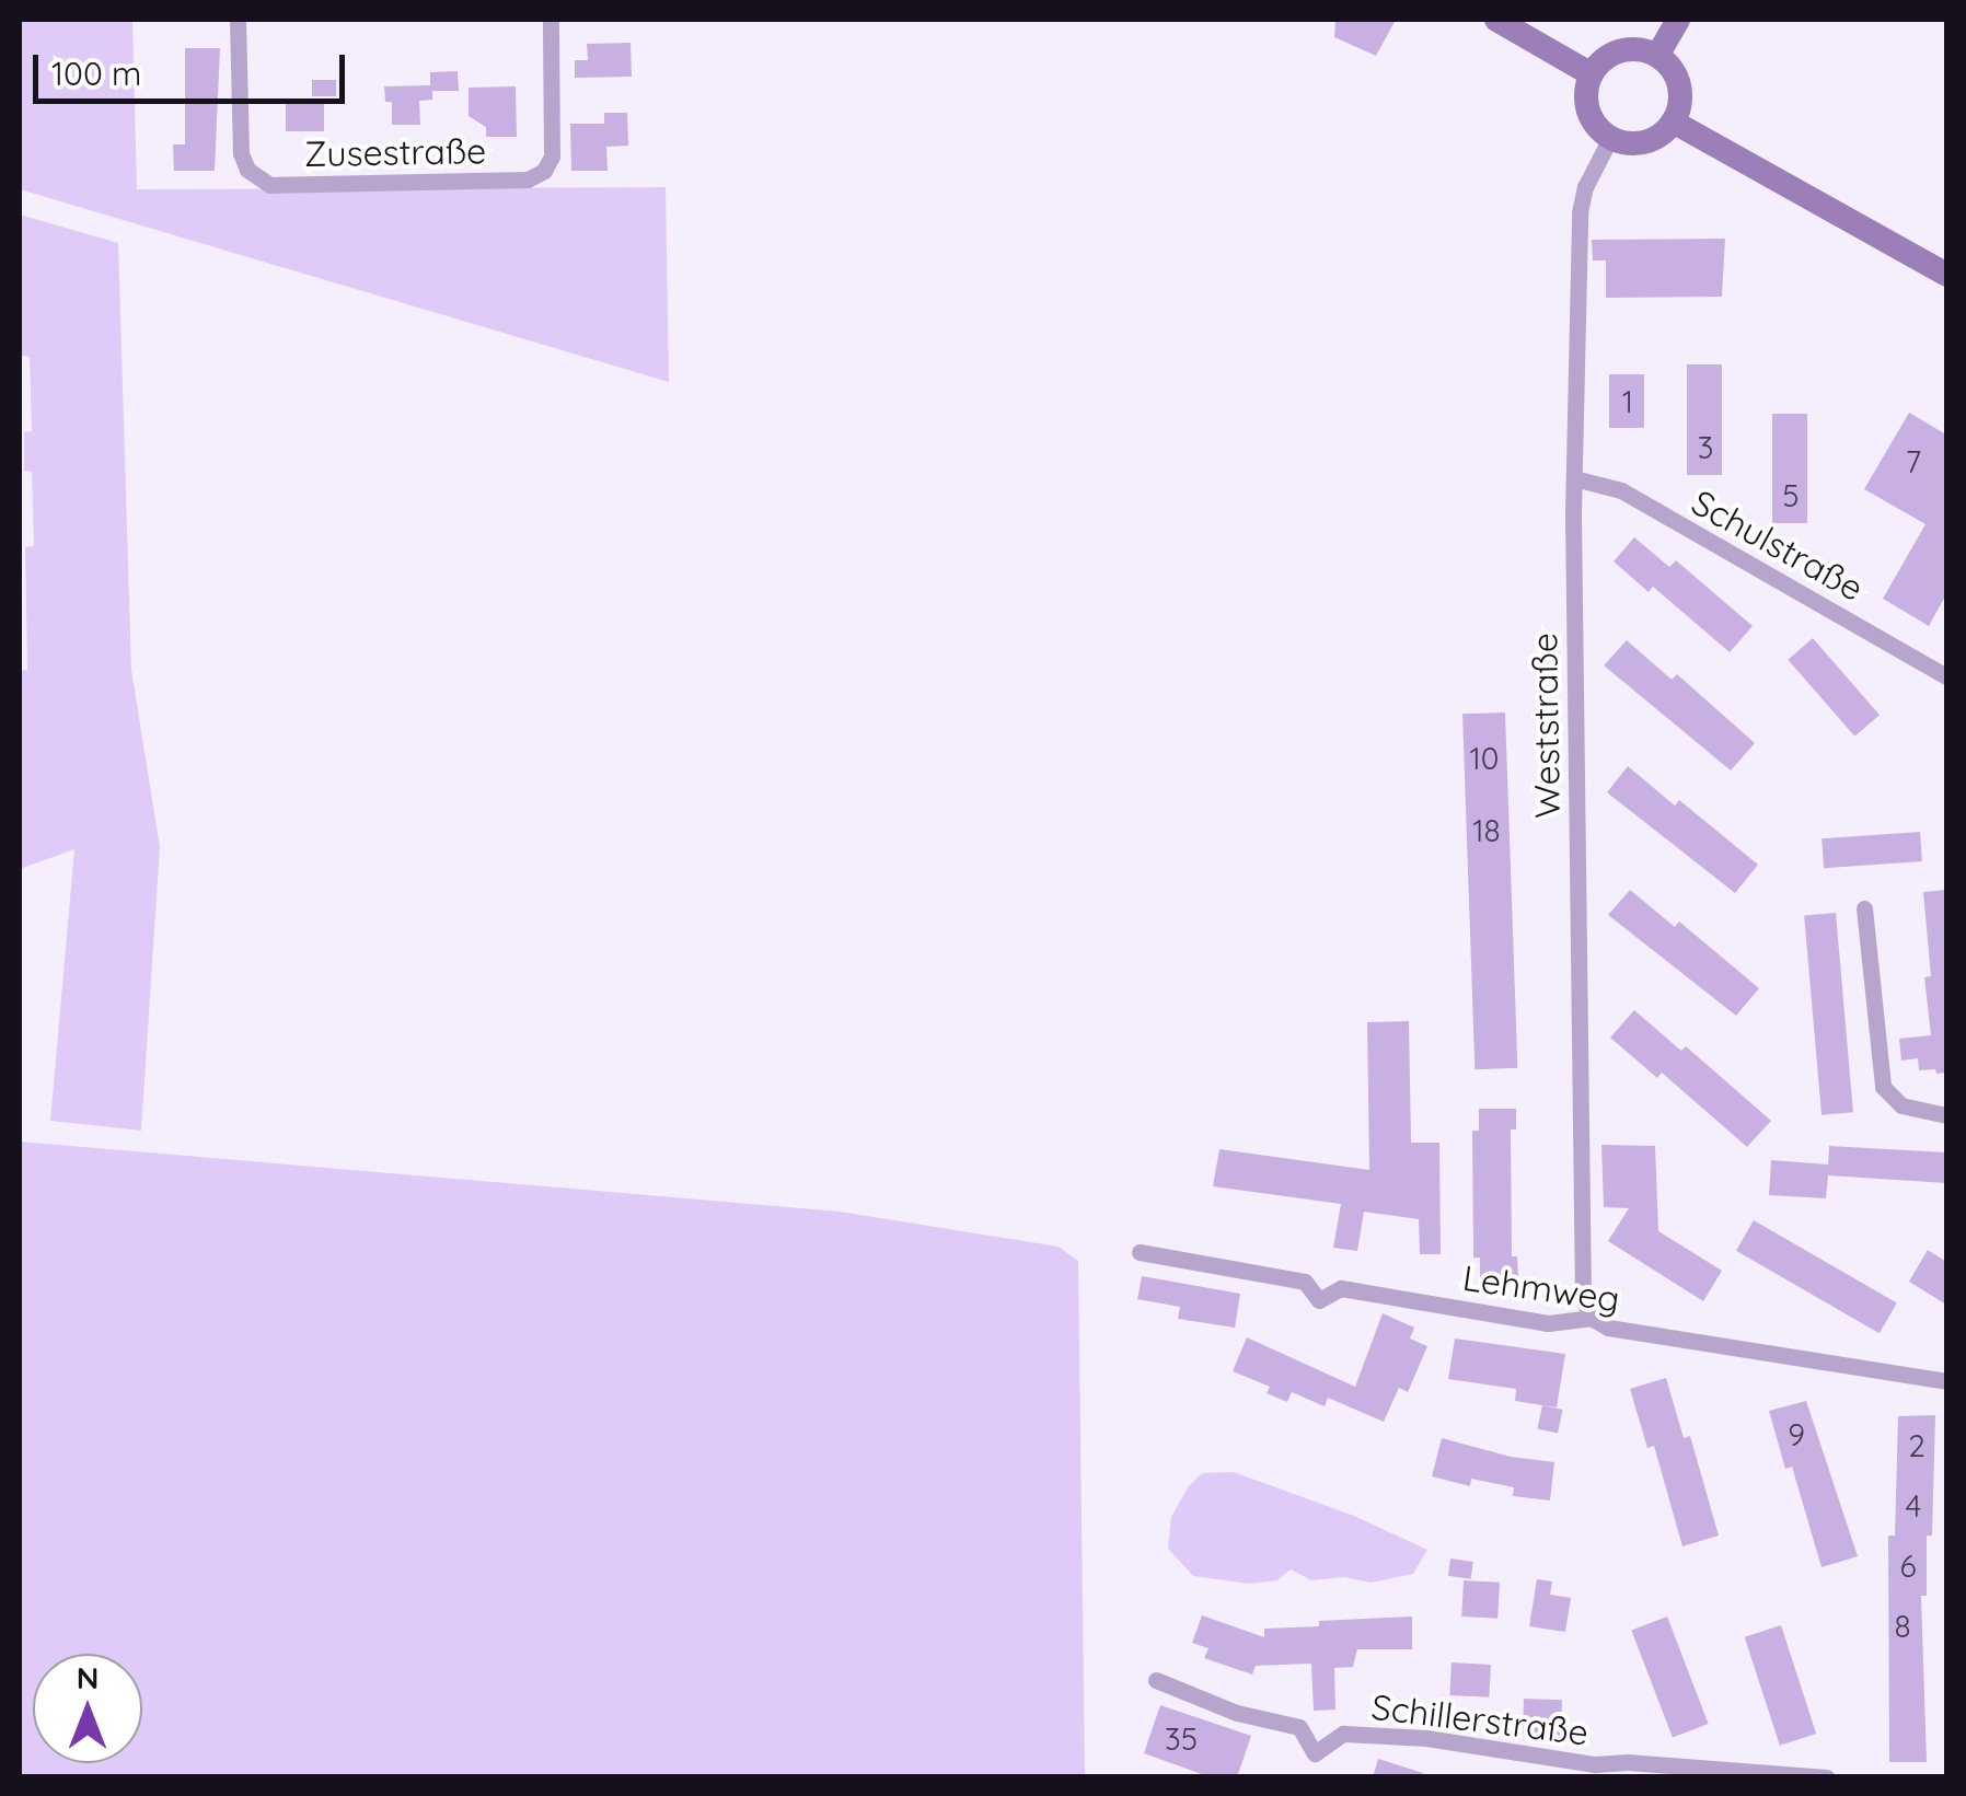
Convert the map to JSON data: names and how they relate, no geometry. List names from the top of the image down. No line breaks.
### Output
{"streets":{"street":["Zusestraße","Schulstraße","Weststraße","Lehmweg","Schillerstraße"]},"crossings":[["Schulstraße","Weststraße"],["Weststraße","Lehmweg"]],"house_numbers":["1","3","7","5","10","18","9","2","4","6","8","35"],"scale_bar":"100 m","north":"top"}
